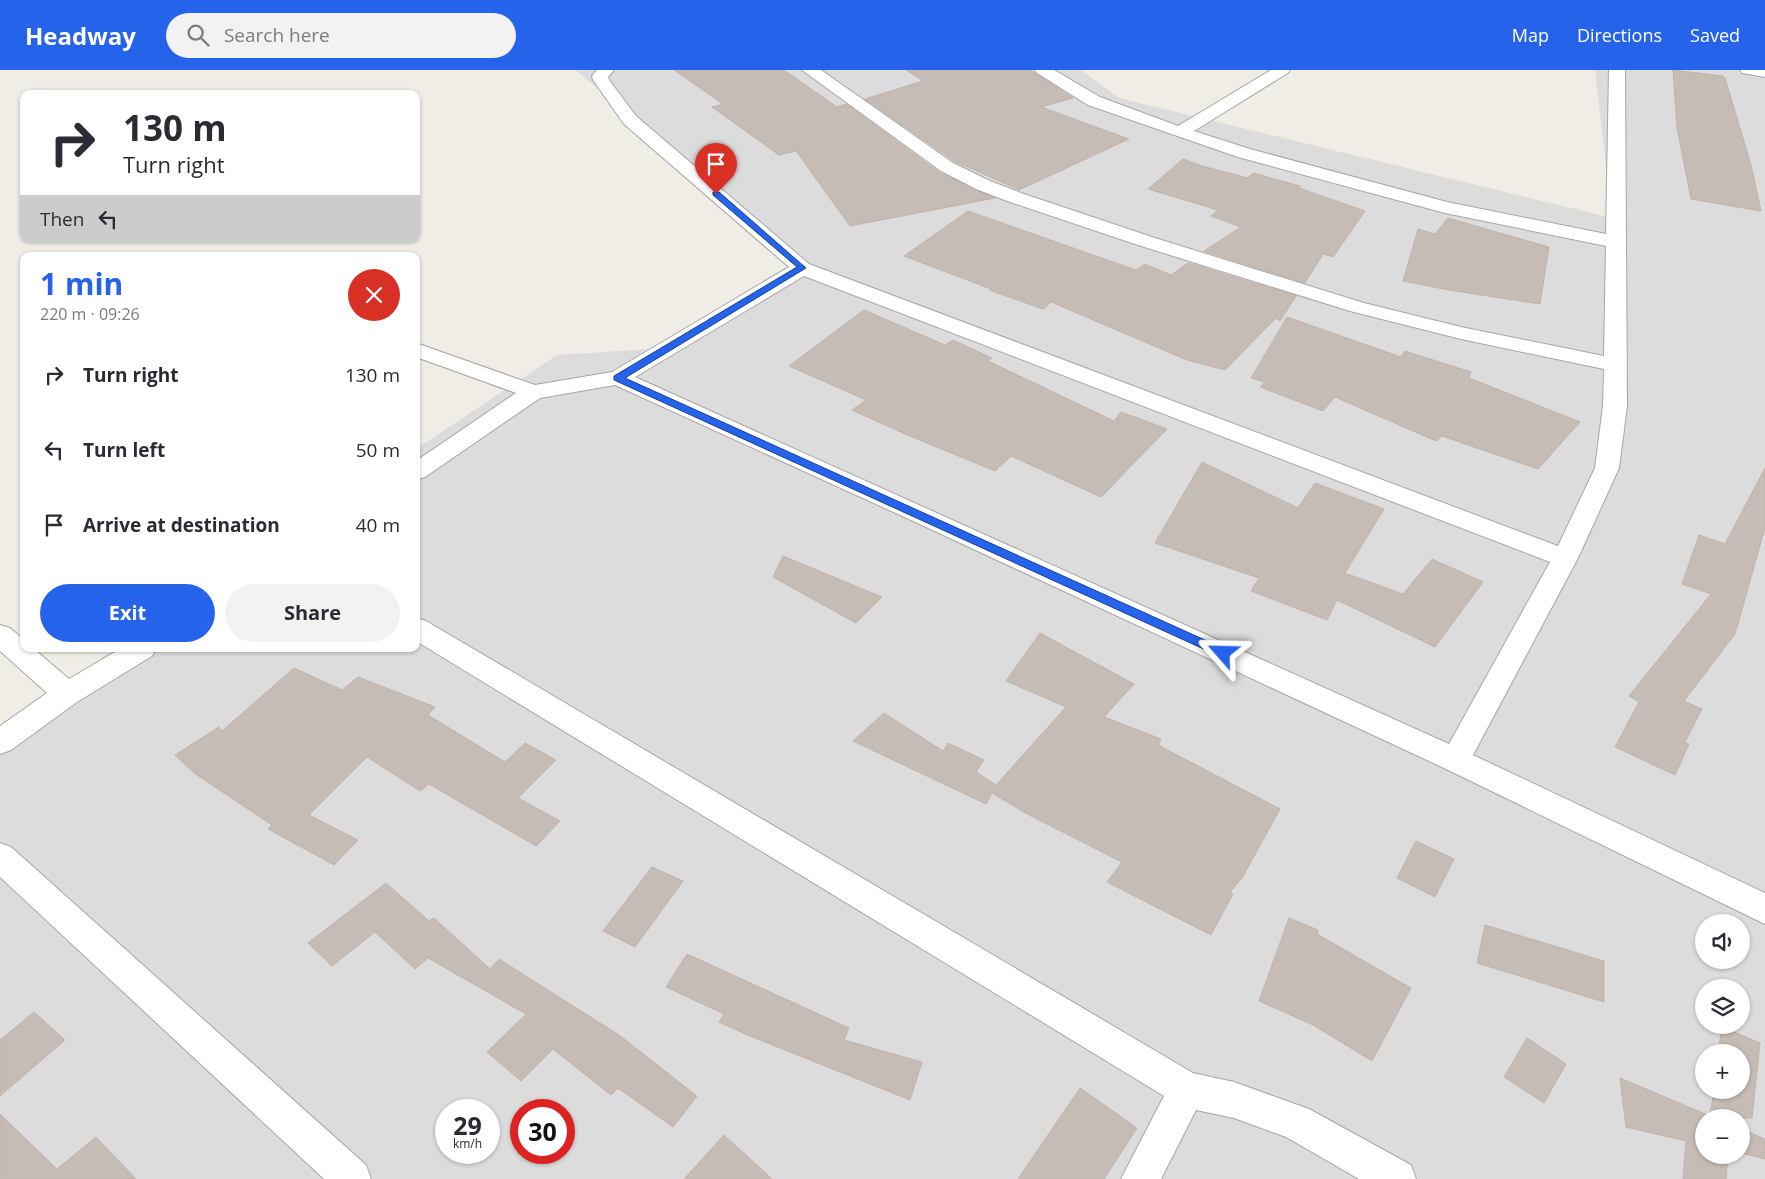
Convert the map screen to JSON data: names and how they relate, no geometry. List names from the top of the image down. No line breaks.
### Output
{"page":{"header":"Headway","search":"Search here","nav":["Map","Directions","Saved"],"turn":["130 m","Turn right"],"then":"Then","heading":["1 min","220 m · 09:26"],"list":[{"name":"Turn right","value":"130 m"},{"name":"Turn left","value":"50 m"},{"name":"Arrive at destination","value":"40 m"}],"buttons":["Exit","Share"],"map_buttons":["+","−"],"speed":"29 km/h","limit":"30"}}
